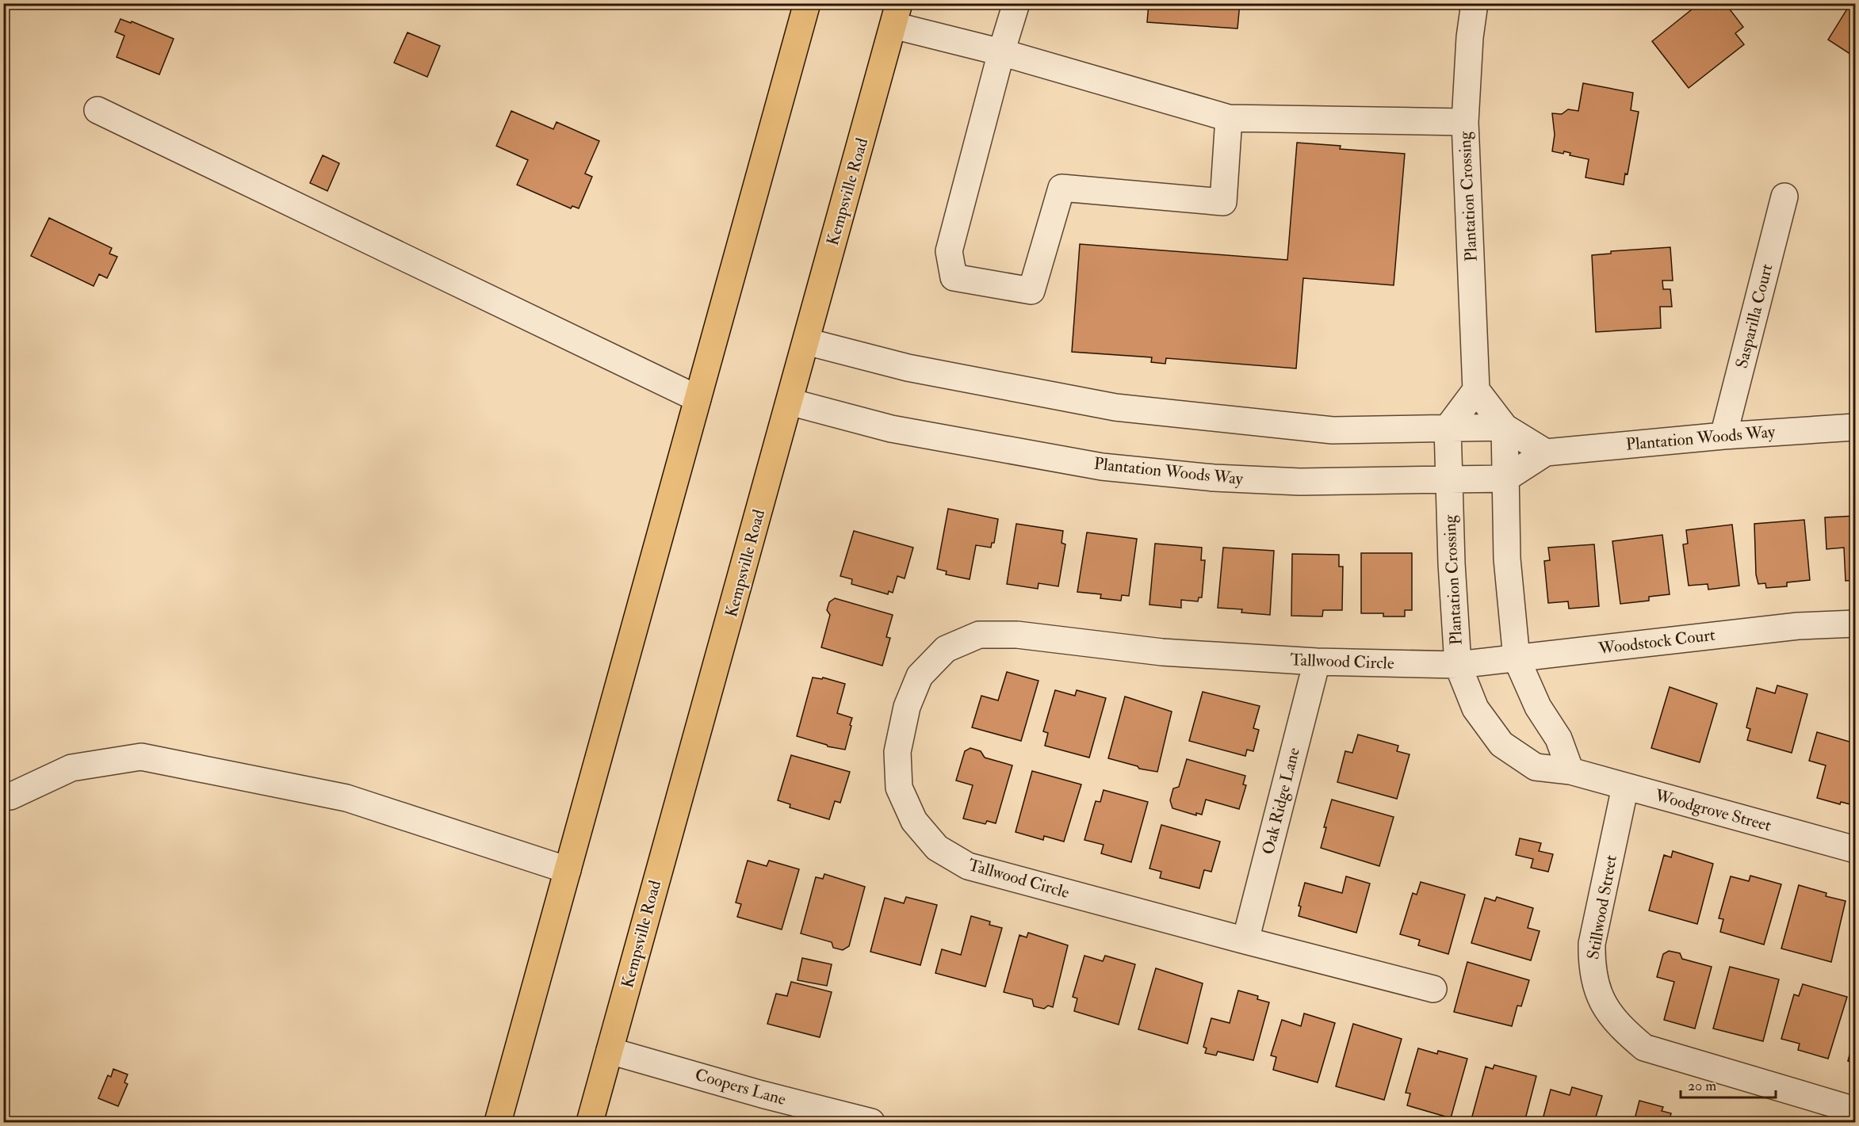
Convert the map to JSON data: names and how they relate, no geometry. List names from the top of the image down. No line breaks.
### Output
{"streets":{"main road":["Kempsville Road"],"street":["Plantation Crossing","Sasparilla Court","Plantation Woods Way","Woodstock Court","Tallwood Circle","Oak Ridge Lane","Woodgrove Street","Stillwood Street","Coopers Lane"]},"crossings":[["Kempsville Road","Plantation Woods Way"],["Kempsville Road","Coopers Lane"],["Plantation Crossing","Plantation Woods Way"],["Plantation Crossing","Woodstock Court"],["Plantation Crossing","Tallwood Circle"],["Plantation Crossing","Woodgrove Street"],["Sasparilla Court","Plantation Woods Way"],["Woodstock Court","Tallwood Circle"],["Woodstock Court","Woodgrove Street"],["Tallwood Circle","Oak Ridge Lane"],["Tallwood Circle","Woodgrove Street"],["Woodgrove Street","Stillwood Street"]],"scale_bar":"20 m"}
